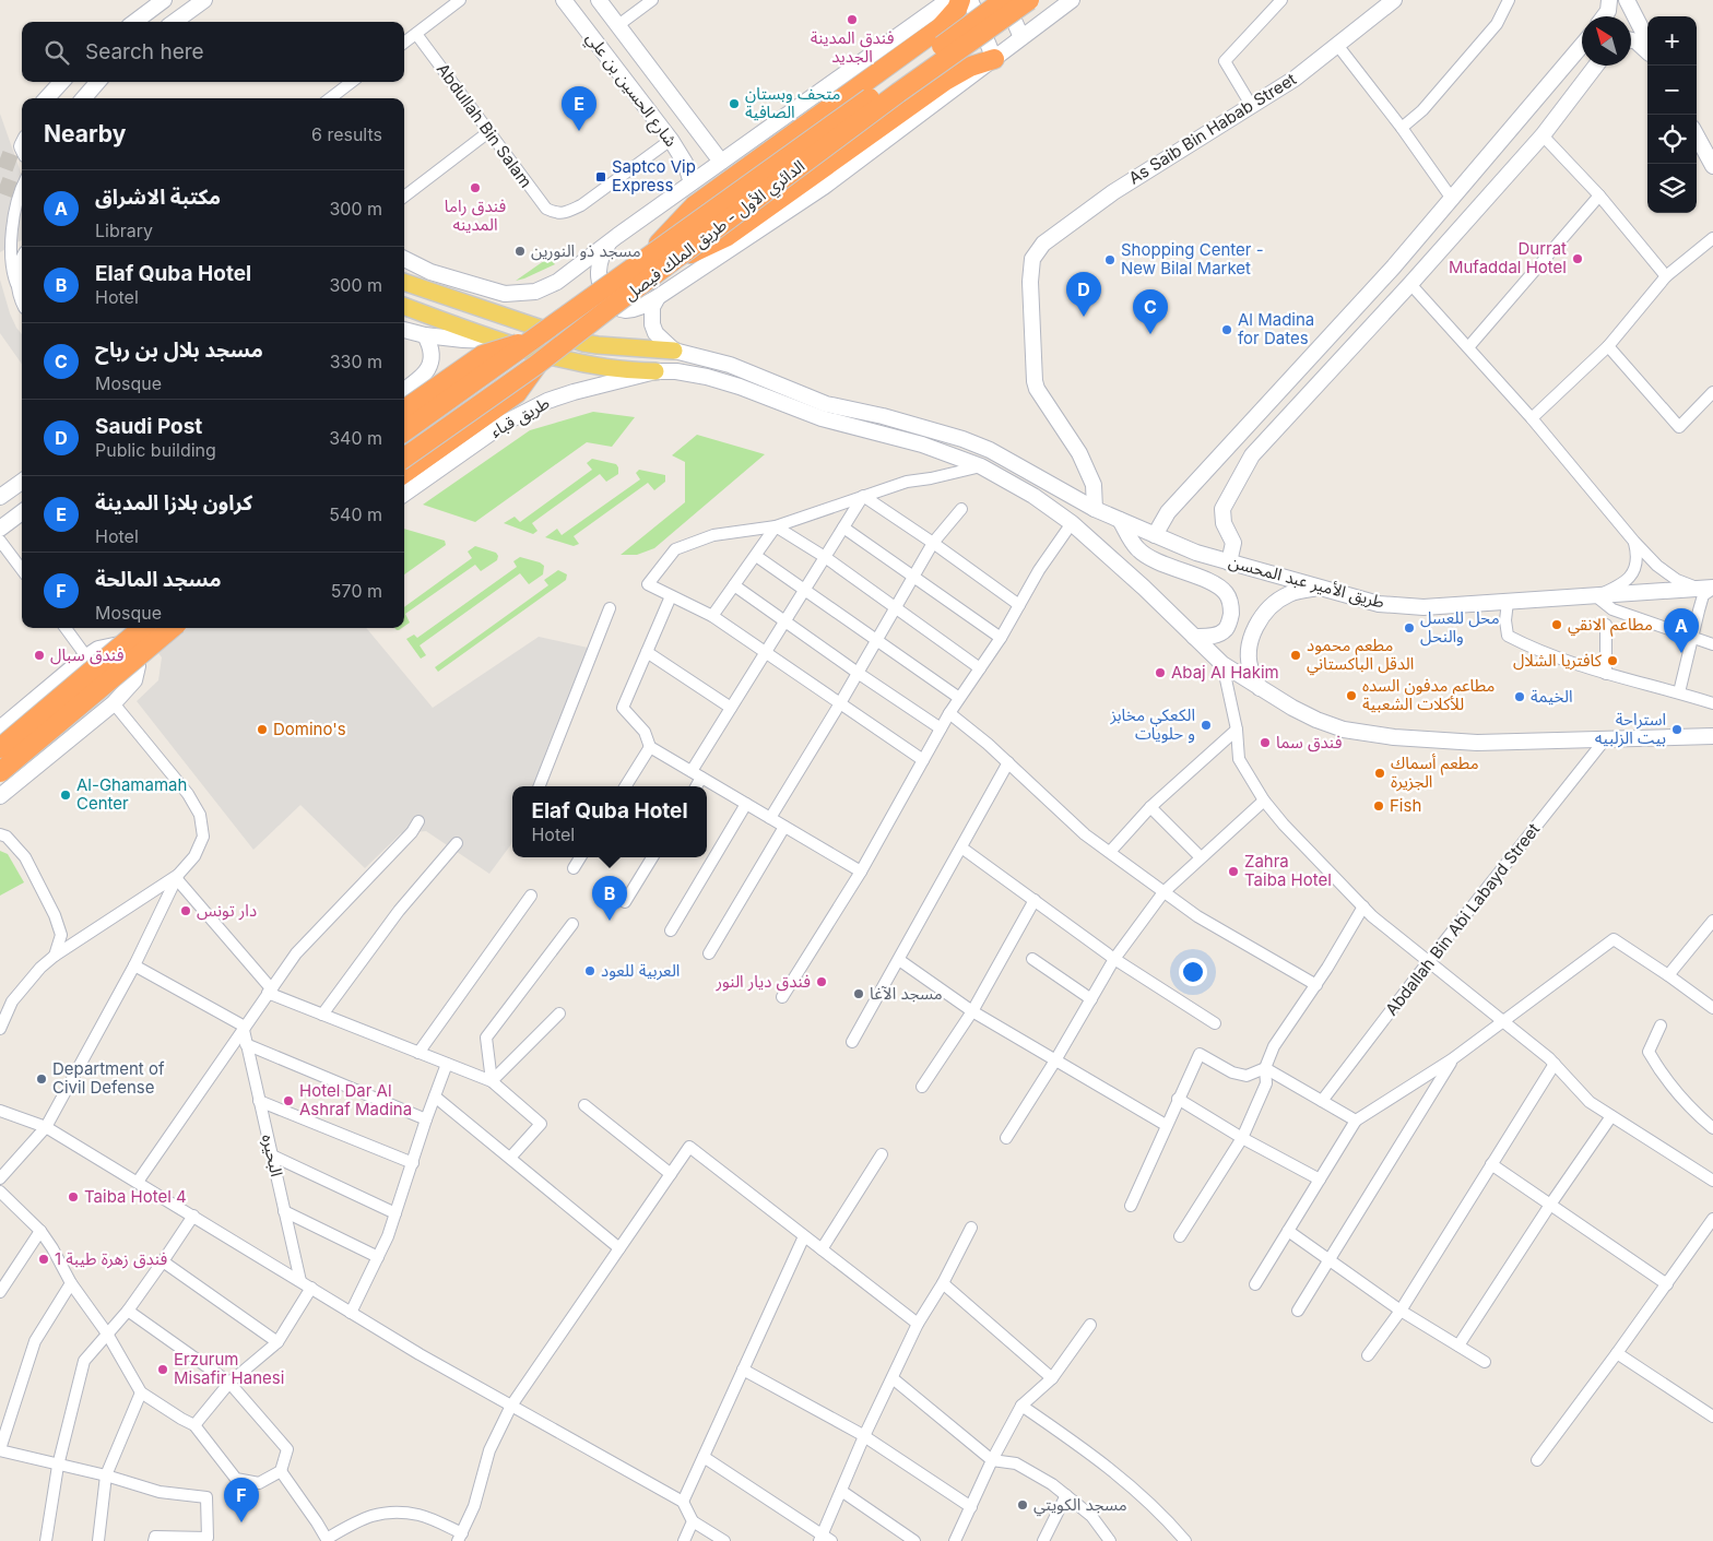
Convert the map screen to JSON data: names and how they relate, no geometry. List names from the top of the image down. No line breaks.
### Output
{"streets":{"highway":["الدائري الأول - طريق الملك فيصل"],"main road":["شارع الحسين بن علي","As Saib Bin Habab Street","طريق قباء","طريق الأمير عبد المحسن"],"street":["Abdullah Bin Salam","Abdallah Bin Abi Labayd Street","البحيره"]},"crossings":[["شارع الحسين بن علي","Abdullah Bin Salam"],["As Saib Bin Habab Street","طريق الأمير عبد المحسن"]],"places":{"other":["فندق المدينة الجديد","متحف وبستان الصافية","فندق راما المدينه","مسجد ذو النورين","Durrat Mufaddal Hotel","Shopping Center - New Bilal Market","Al Madina for Dates","مطاعم الانقي","محل للعسل والنحل","فندق سبال","مطعم محمود الدقل الباكستاني","كافتريا الشلال","Abaj Al Hakim","مطاعم مدفون السده للأكلات الشعبية","الخيمة","الكعكي مخابز و حلويات","Domino's","استراحة بيت الزلبيه","فندق سما","مطعم أسماك الجزيرة","Al-Ghamamah Center","Fish","Zahra Taiba Hotel","دار تونس","العربية للعود","فندق ديار النور","مسجد الآغا","Department of Civil Defense","Hotel Dar Al Ashraf Madina","Taiba Hotel 4","فندق زهرة طيبة 1","Erzurum Misafir Hanesi","مسجد الكويتي"],"transit":["Saptco Vip Express"]},"north":"top left","page":{"map_buttons":["+","−"],"search":"Search here","pins":["E","D","C","A","B","F"],"heading":["Nearby","6 results"],"list":[{"mark":"A","name":"مكتبة الاشراق","note":"Library","value":"300 m"},{"mark":"B","name":"Elaf Quba Hotel","note":"Hotel","value":"300 m"},{"mark":"C","name":"مسجد بلال بن رباح","note":"Mosque","value":"330 m"},{"mark":"D","name":"Saudi Post","note":"Public building","value":"340 m"},{"mark":"E","name":"كراون بلازا المدينة","note":"Hotel","value":"540 m"},{"mark":"F","name":"مسجد المالحة","note":"Mosque","value":"570 m"}],"popup":["Elaf Quba Hotel","Hotel"]}}
